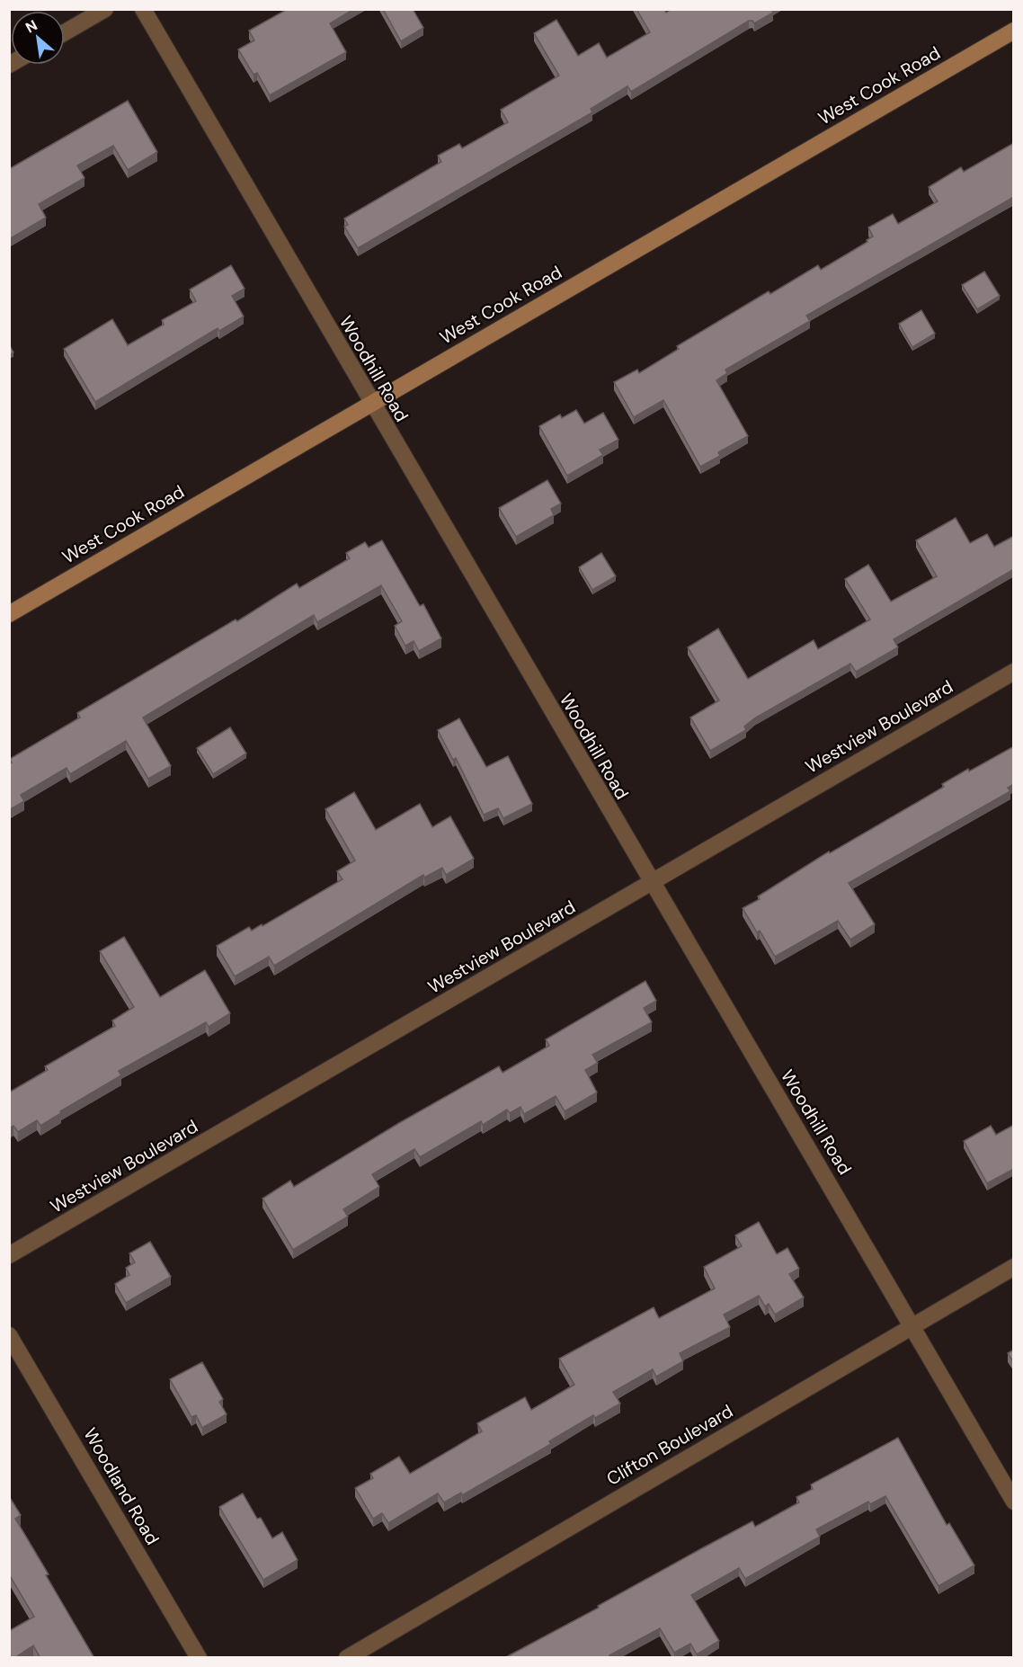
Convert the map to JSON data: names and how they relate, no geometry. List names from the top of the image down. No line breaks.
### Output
{"streets":{"main road":["West Cook Road"],"street":["Woodhill Road","Westview Boulevard","Clifton Boulevard","Woodland Road"]},"crossings":[["West Cook Road","Woodhill Road"],["Woodhill Road","Westview Boulevard"],["Woodhill Road","Clifton Boulevard"]],"north":"top left"}
